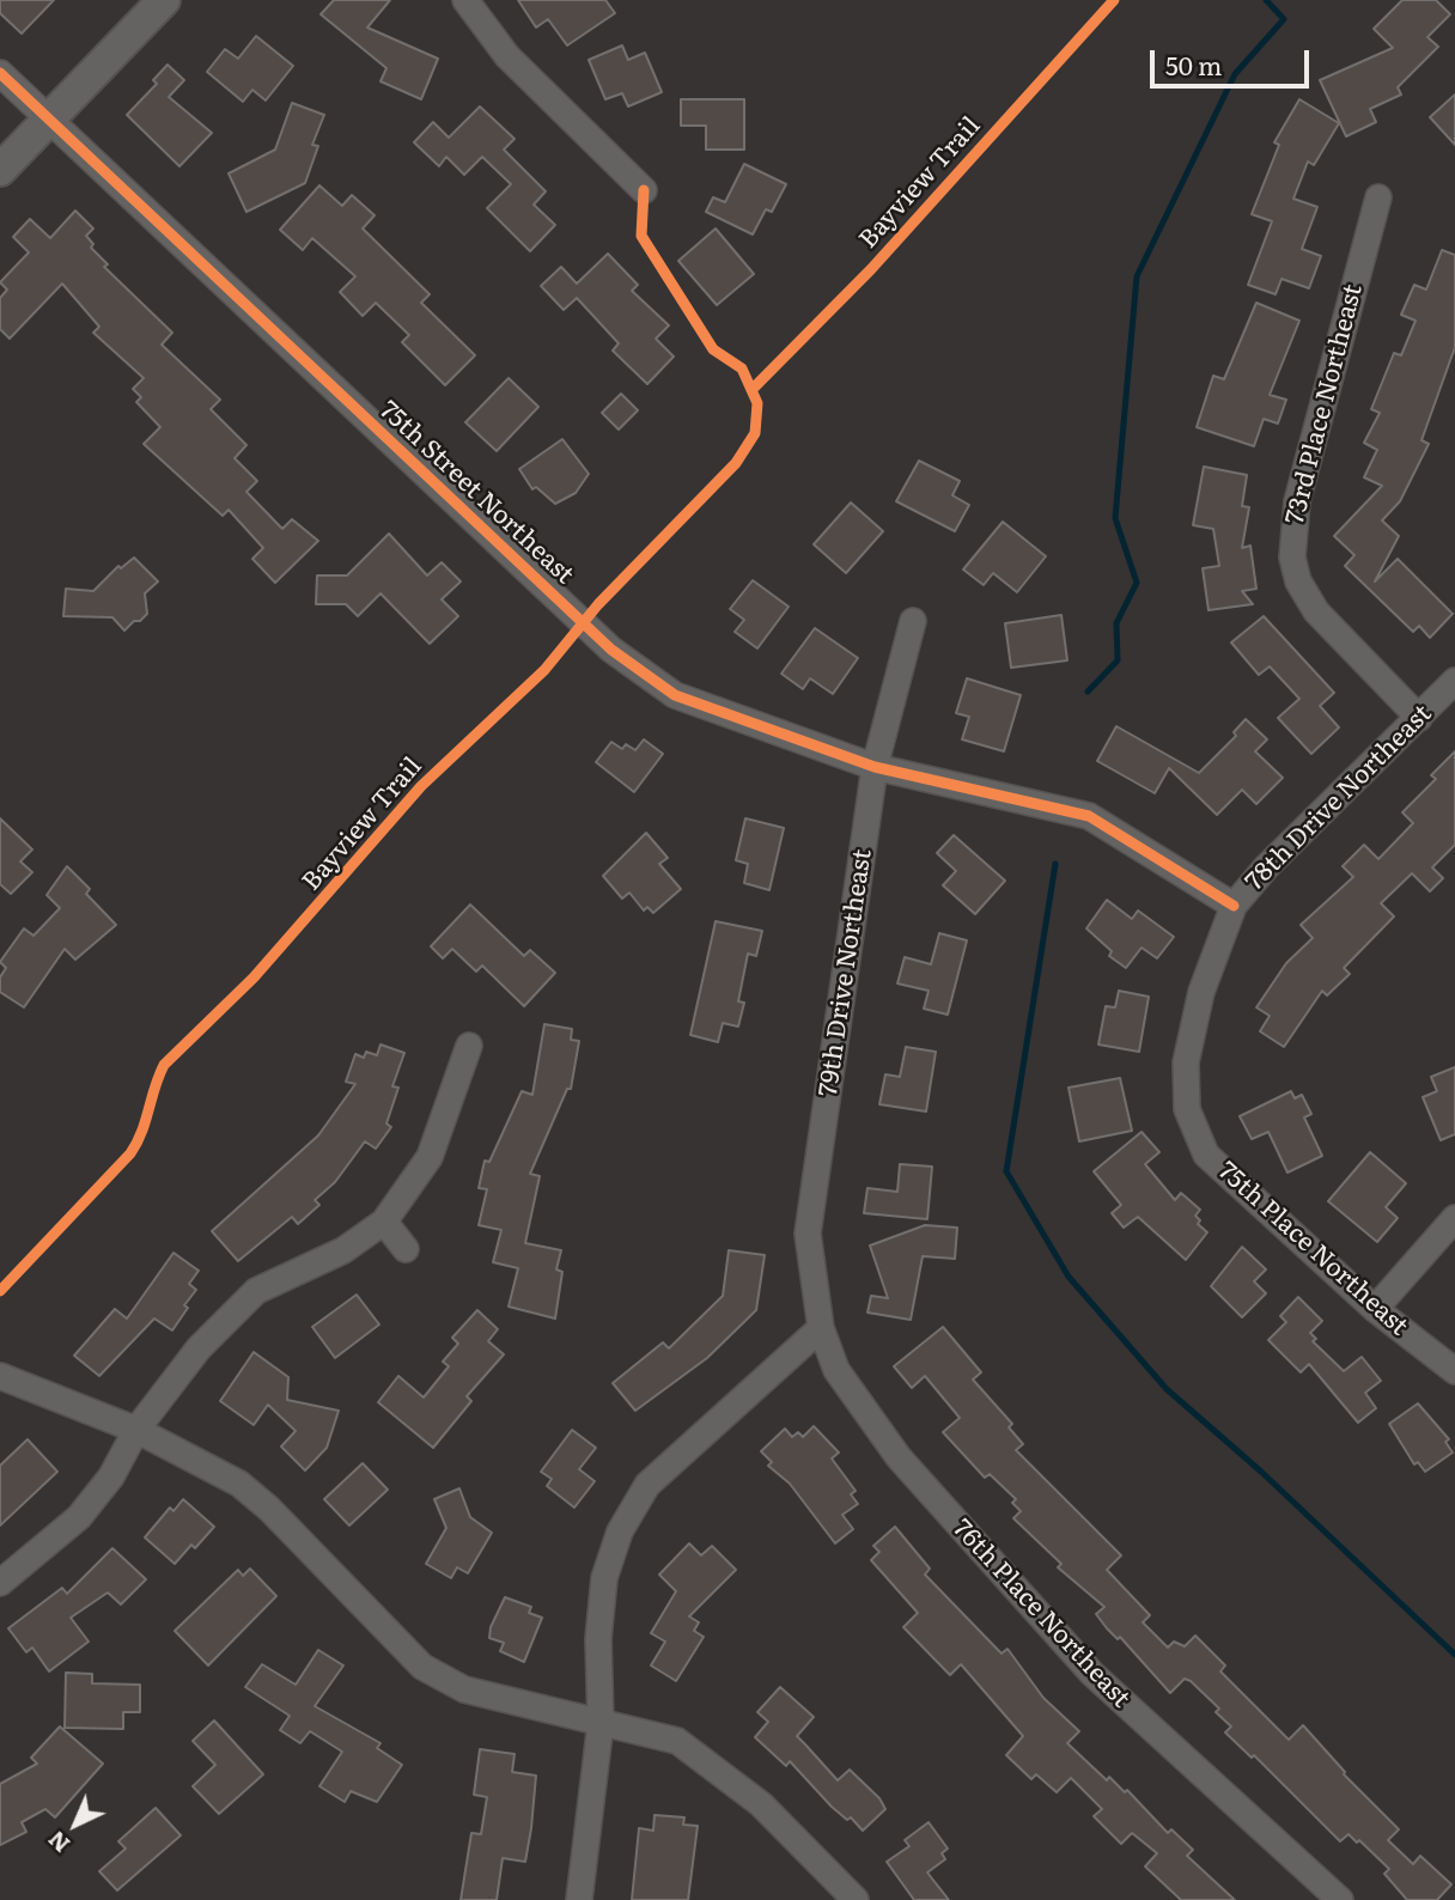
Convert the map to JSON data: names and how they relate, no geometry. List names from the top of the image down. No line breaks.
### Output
{"streets":{"street":["73rd Place Northeast","75th Street Northeast","78th Drive Northeast","79th Drive Northeast","75th Place Northeast","76th Place Northeast"],"cycle path":["Bayview Trail"]},"crossings":[["73rd Place Northeast","78th Drive Northeast"],["75th Street Northeast","78th Drive Northeast"],["75th Street Northeast","79th Drive Northeast"],["78th Drive Northeast","75th Place Northeast"],["79th Drive Northeast","76th Place Northeast"]],"scale_bar":"50 m","north":"bottom left"}
